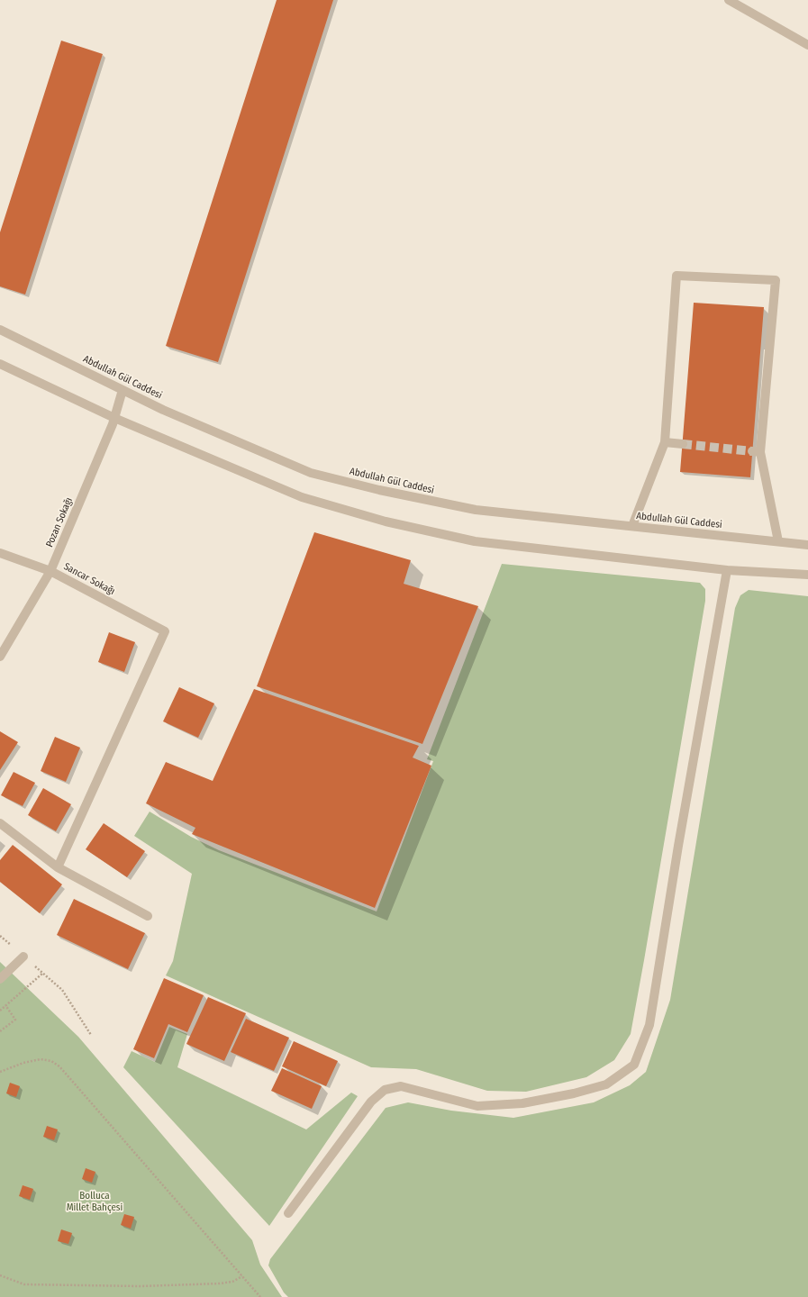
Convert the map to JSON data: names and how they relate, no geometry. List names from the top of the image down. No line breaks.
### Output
{"streets":{"street":["Abdullah Gül Caddesi","Pozan Sokağı","Sancar Sokağı"]},"crossings":[["Abdullah Gül Caddesi","Pozan Sokağı"],["Pozan Sokağı","Sancar Sokağı"]],"parks":["Bolluca Millet Bahçesi"]}
